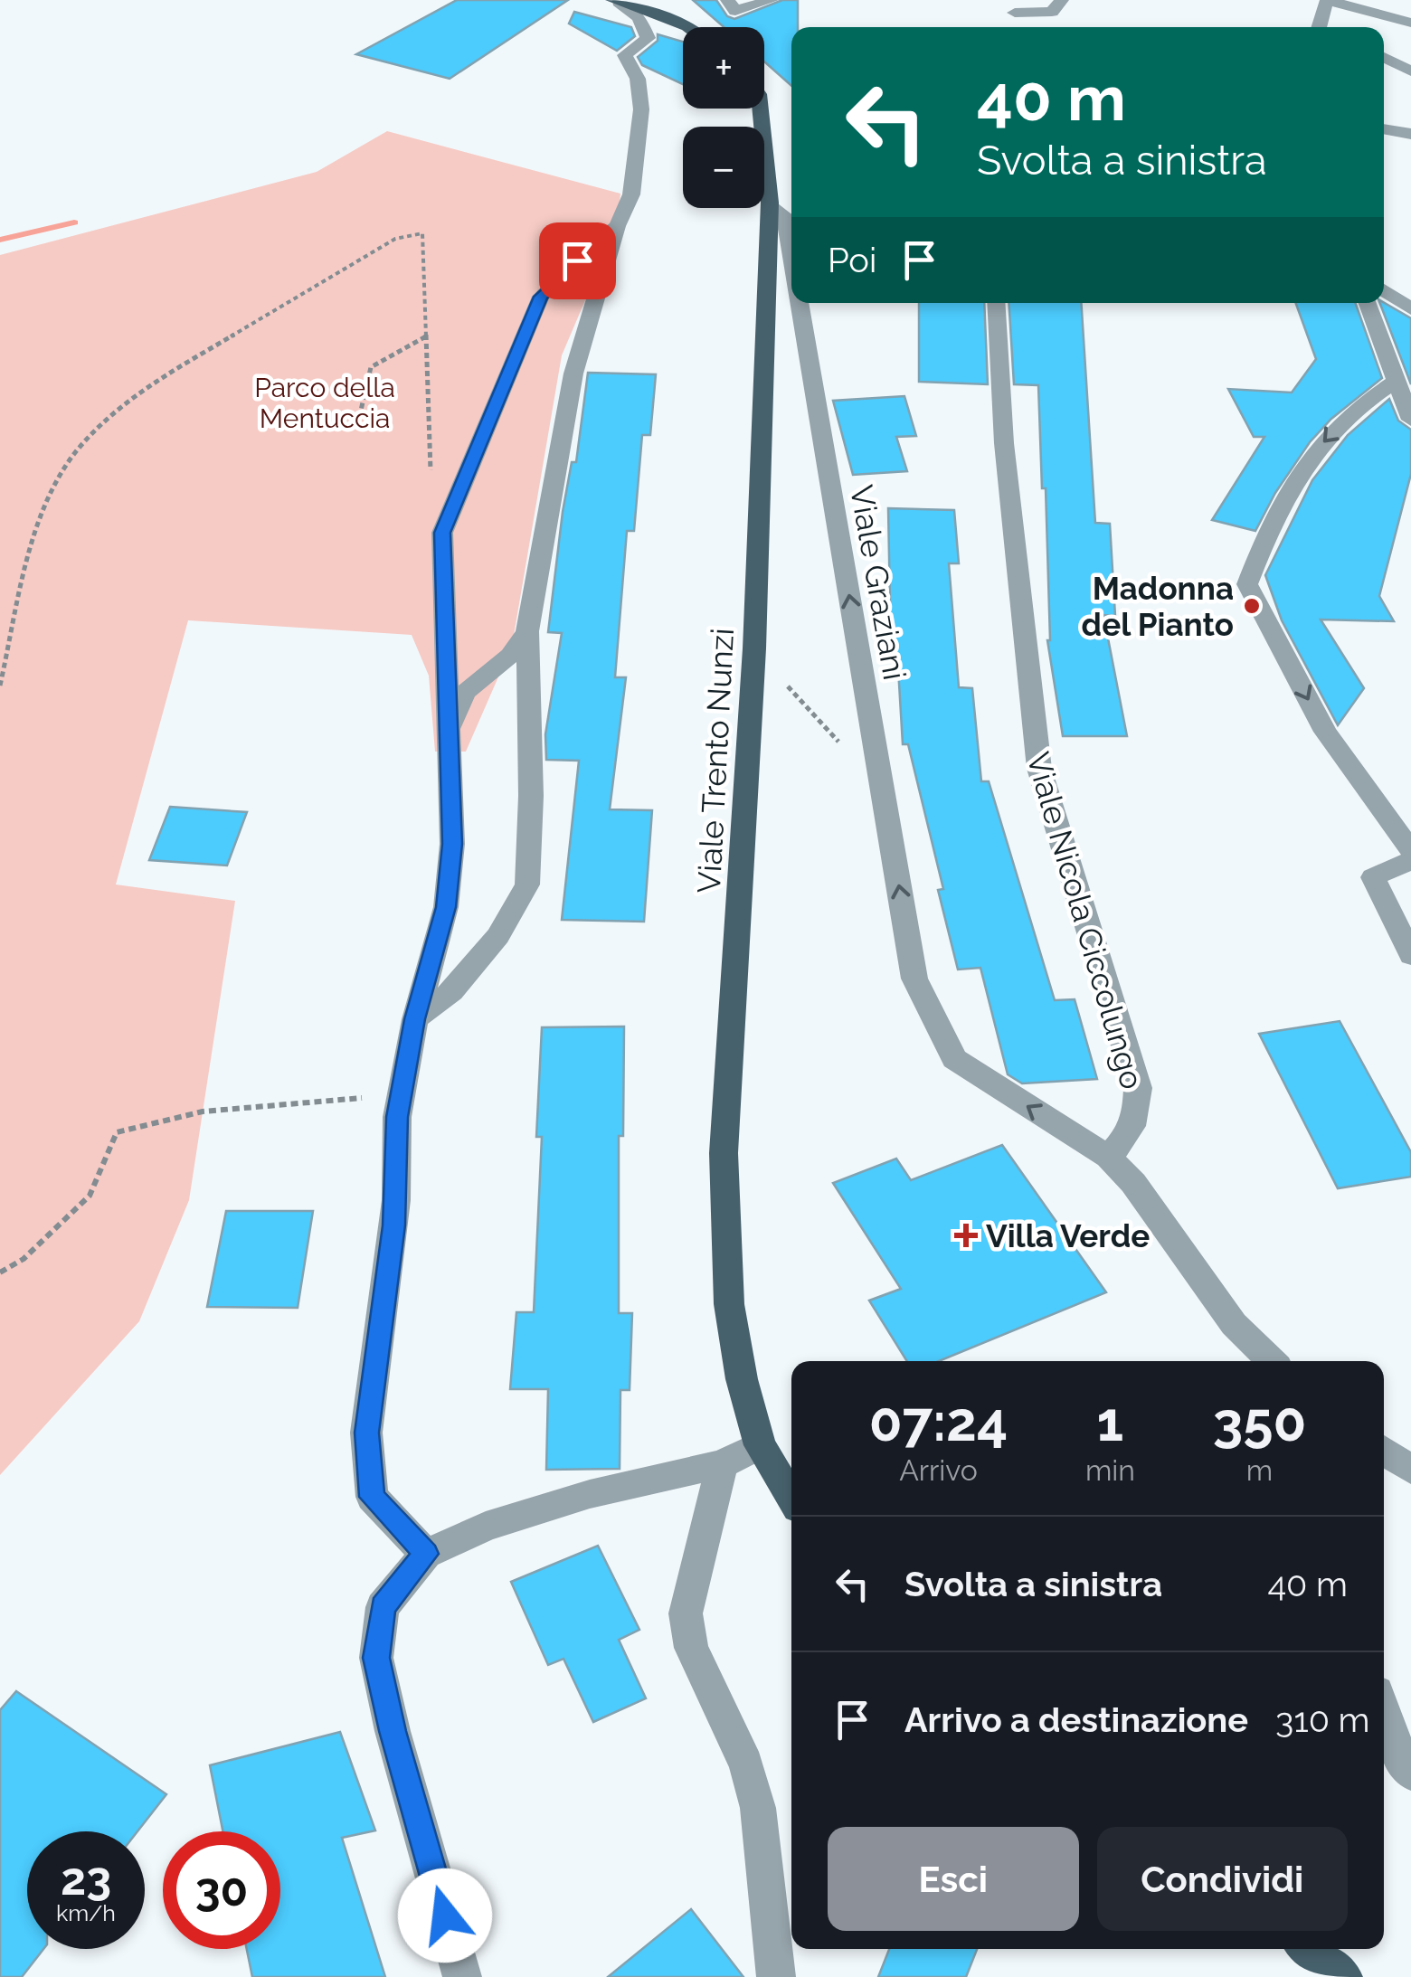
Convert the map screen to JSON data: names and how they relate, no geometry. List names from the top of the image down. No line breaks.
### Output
{"streets":{"main road":["Viale Trento Nunzi"],"street":["Viale Graziani","Viale Nicola Ciccolungo"]},"crossings":[["Viale Graziani","Viale Trento Nunzi"],["Viale Graziani","Viale Nicola Ciccolungo"]],"one_way":["Viale Graziani"],"parks":["Parco della Mentuccia"],"places":{"other":["Madonna del Pianto"],"health":["Villa Verde"]},"page":{"map_buttons":["+","−"],"turn":["40 m","Svolta a sinistra"],"then":"Poi","eta":["07:24","Arrivo","1","min","350","m"],"list":[{"name":"Svolta a sinistra","value":"40 m"},{"name":"Arrivo a destinazione","value":"310 m"}],"buttons":["Esci","Condividi"],"speed":"23 km/h","limit":"30"}}
